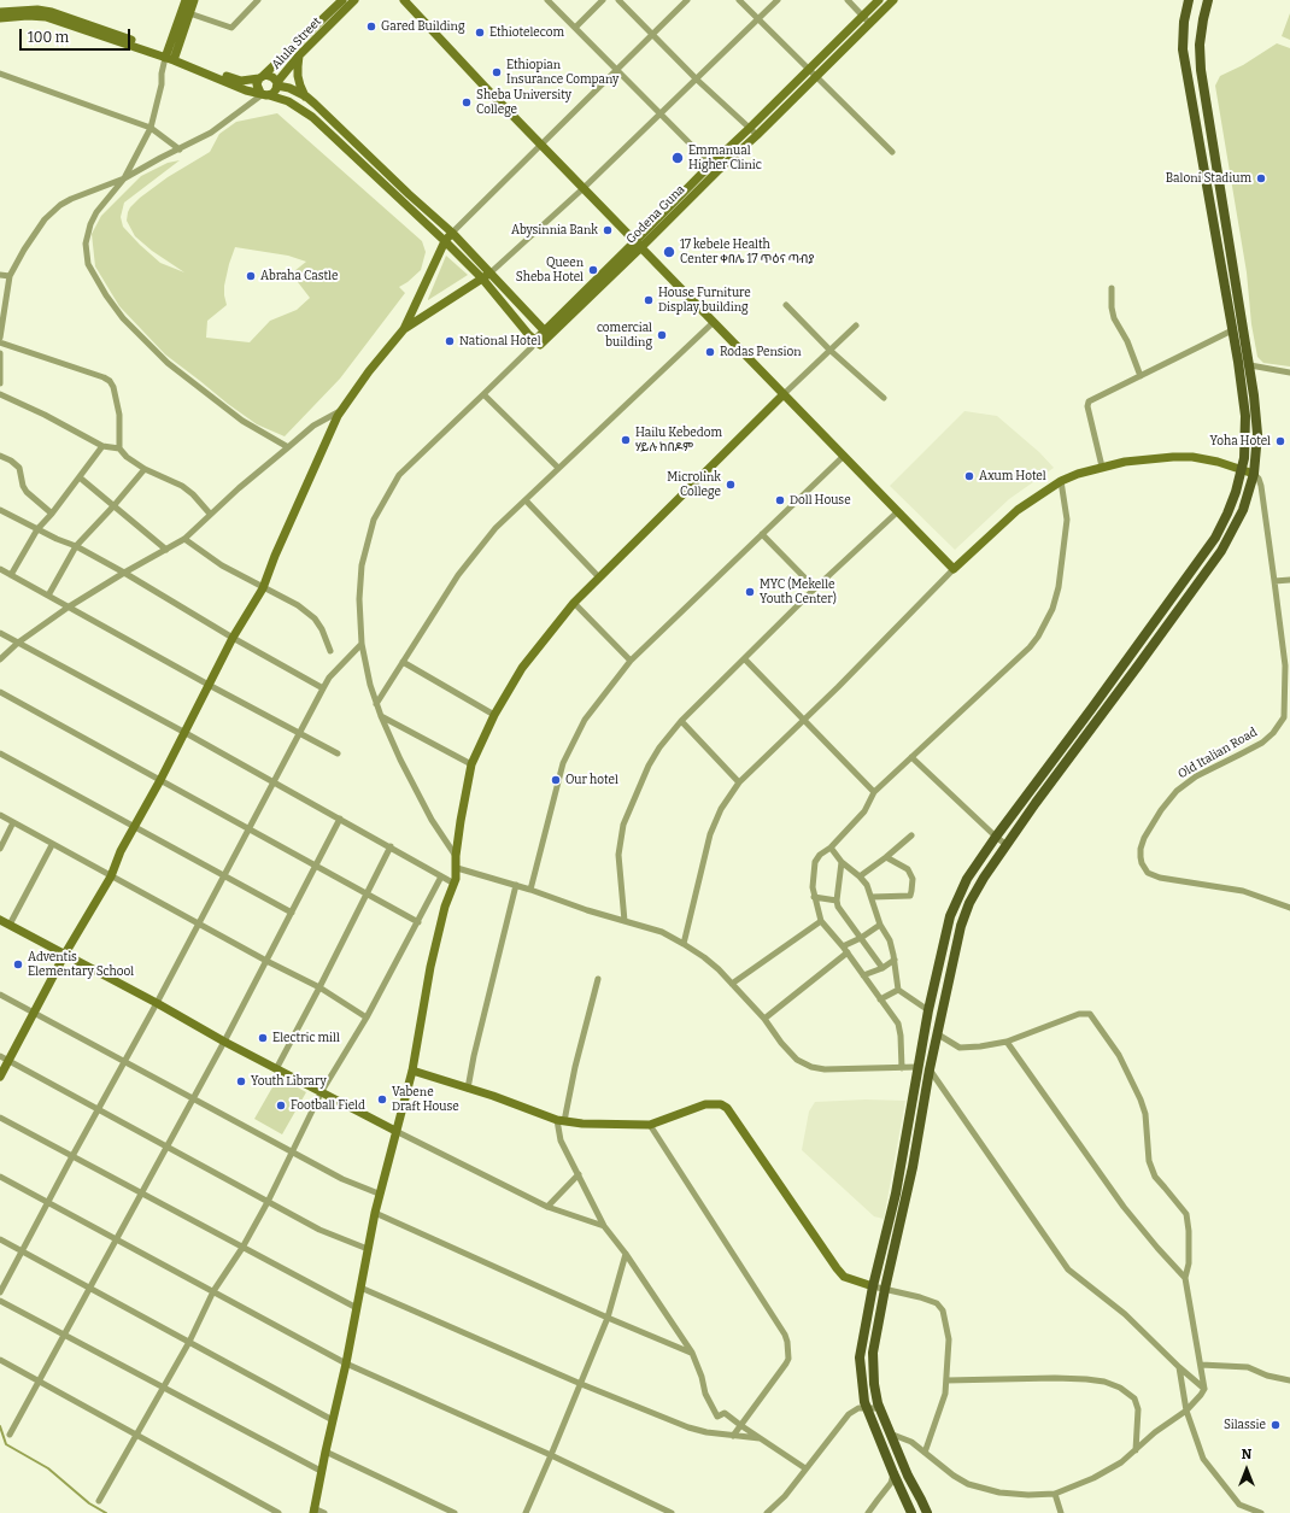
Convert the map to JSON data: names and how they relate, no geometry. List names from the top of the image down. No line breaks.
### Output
{"streets":{"street":["Alula Street","Godena Guna","Old Italian Road"]},"places":["Gared Building","Ethiotelecom","Ethiopian Insurance Company","Sheba University College","Emmanual Higher Clinic","Baloni Stadium","Abysinnia Bank","17 kebele Health Center ቀበሌ 17 ጥዕና ጣብያ","Queen Sheba Hotel","Abraha Castle","House Furniture Display building","comercial building","National Hotel","Rodas Pension","Hailu Kebedom ሃይሉ ከበዶም","Yoha Hotel","Axum Hotel","Microlink College","Doll House","MYC (Mekelle Youth Center)","Our hotel","Adventis Elementary School","Electric mill","Youth Library","Vabene Draft House","Football Field","Silassie"],"scale_bar":"100 m","north":"top"}
